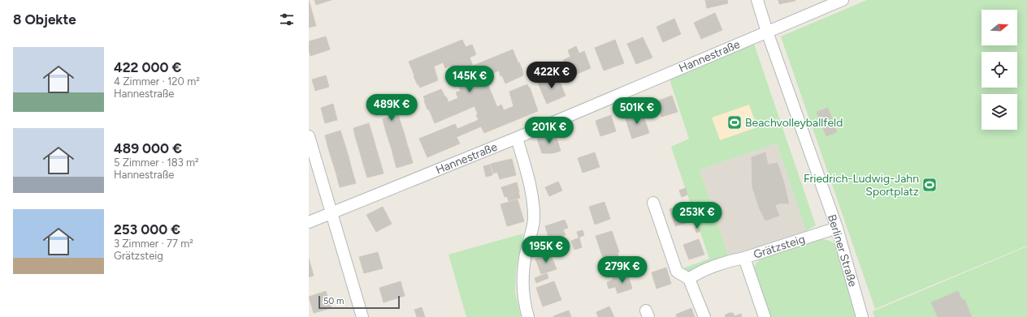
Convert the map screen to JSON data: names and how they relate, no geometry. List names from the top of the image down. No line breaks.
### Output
{"streets":{"street":["Hannestraße","Grätzsteig","Berliner Straße"]},"crossings":[["Hannestraße","Berliner Straße"],["Grätzsteig","Berliner Straße"]],"places":{"sports":["Beachvolleyballfeld","Friedrich-Ludwig-Jahn Sportplatz"]},"scale_bar":"50 m","north":"right","page":{"heading":"8 Objekte","list":[{"name":"422 000 €","note":"4 Zimmer · 120 m² · Hannestraße"},{"name":"489 000 €","note":"5 Zimmer · 183 m² · Hannestraße"},{"name":"253 000 €","note":"3 Zimmer · 77 m² · Grätzsteig"}],"price":["422K €","145K €","489K €","501K €","201K €","253K €","195K €","279K €"],"scale":"50 m"}}
